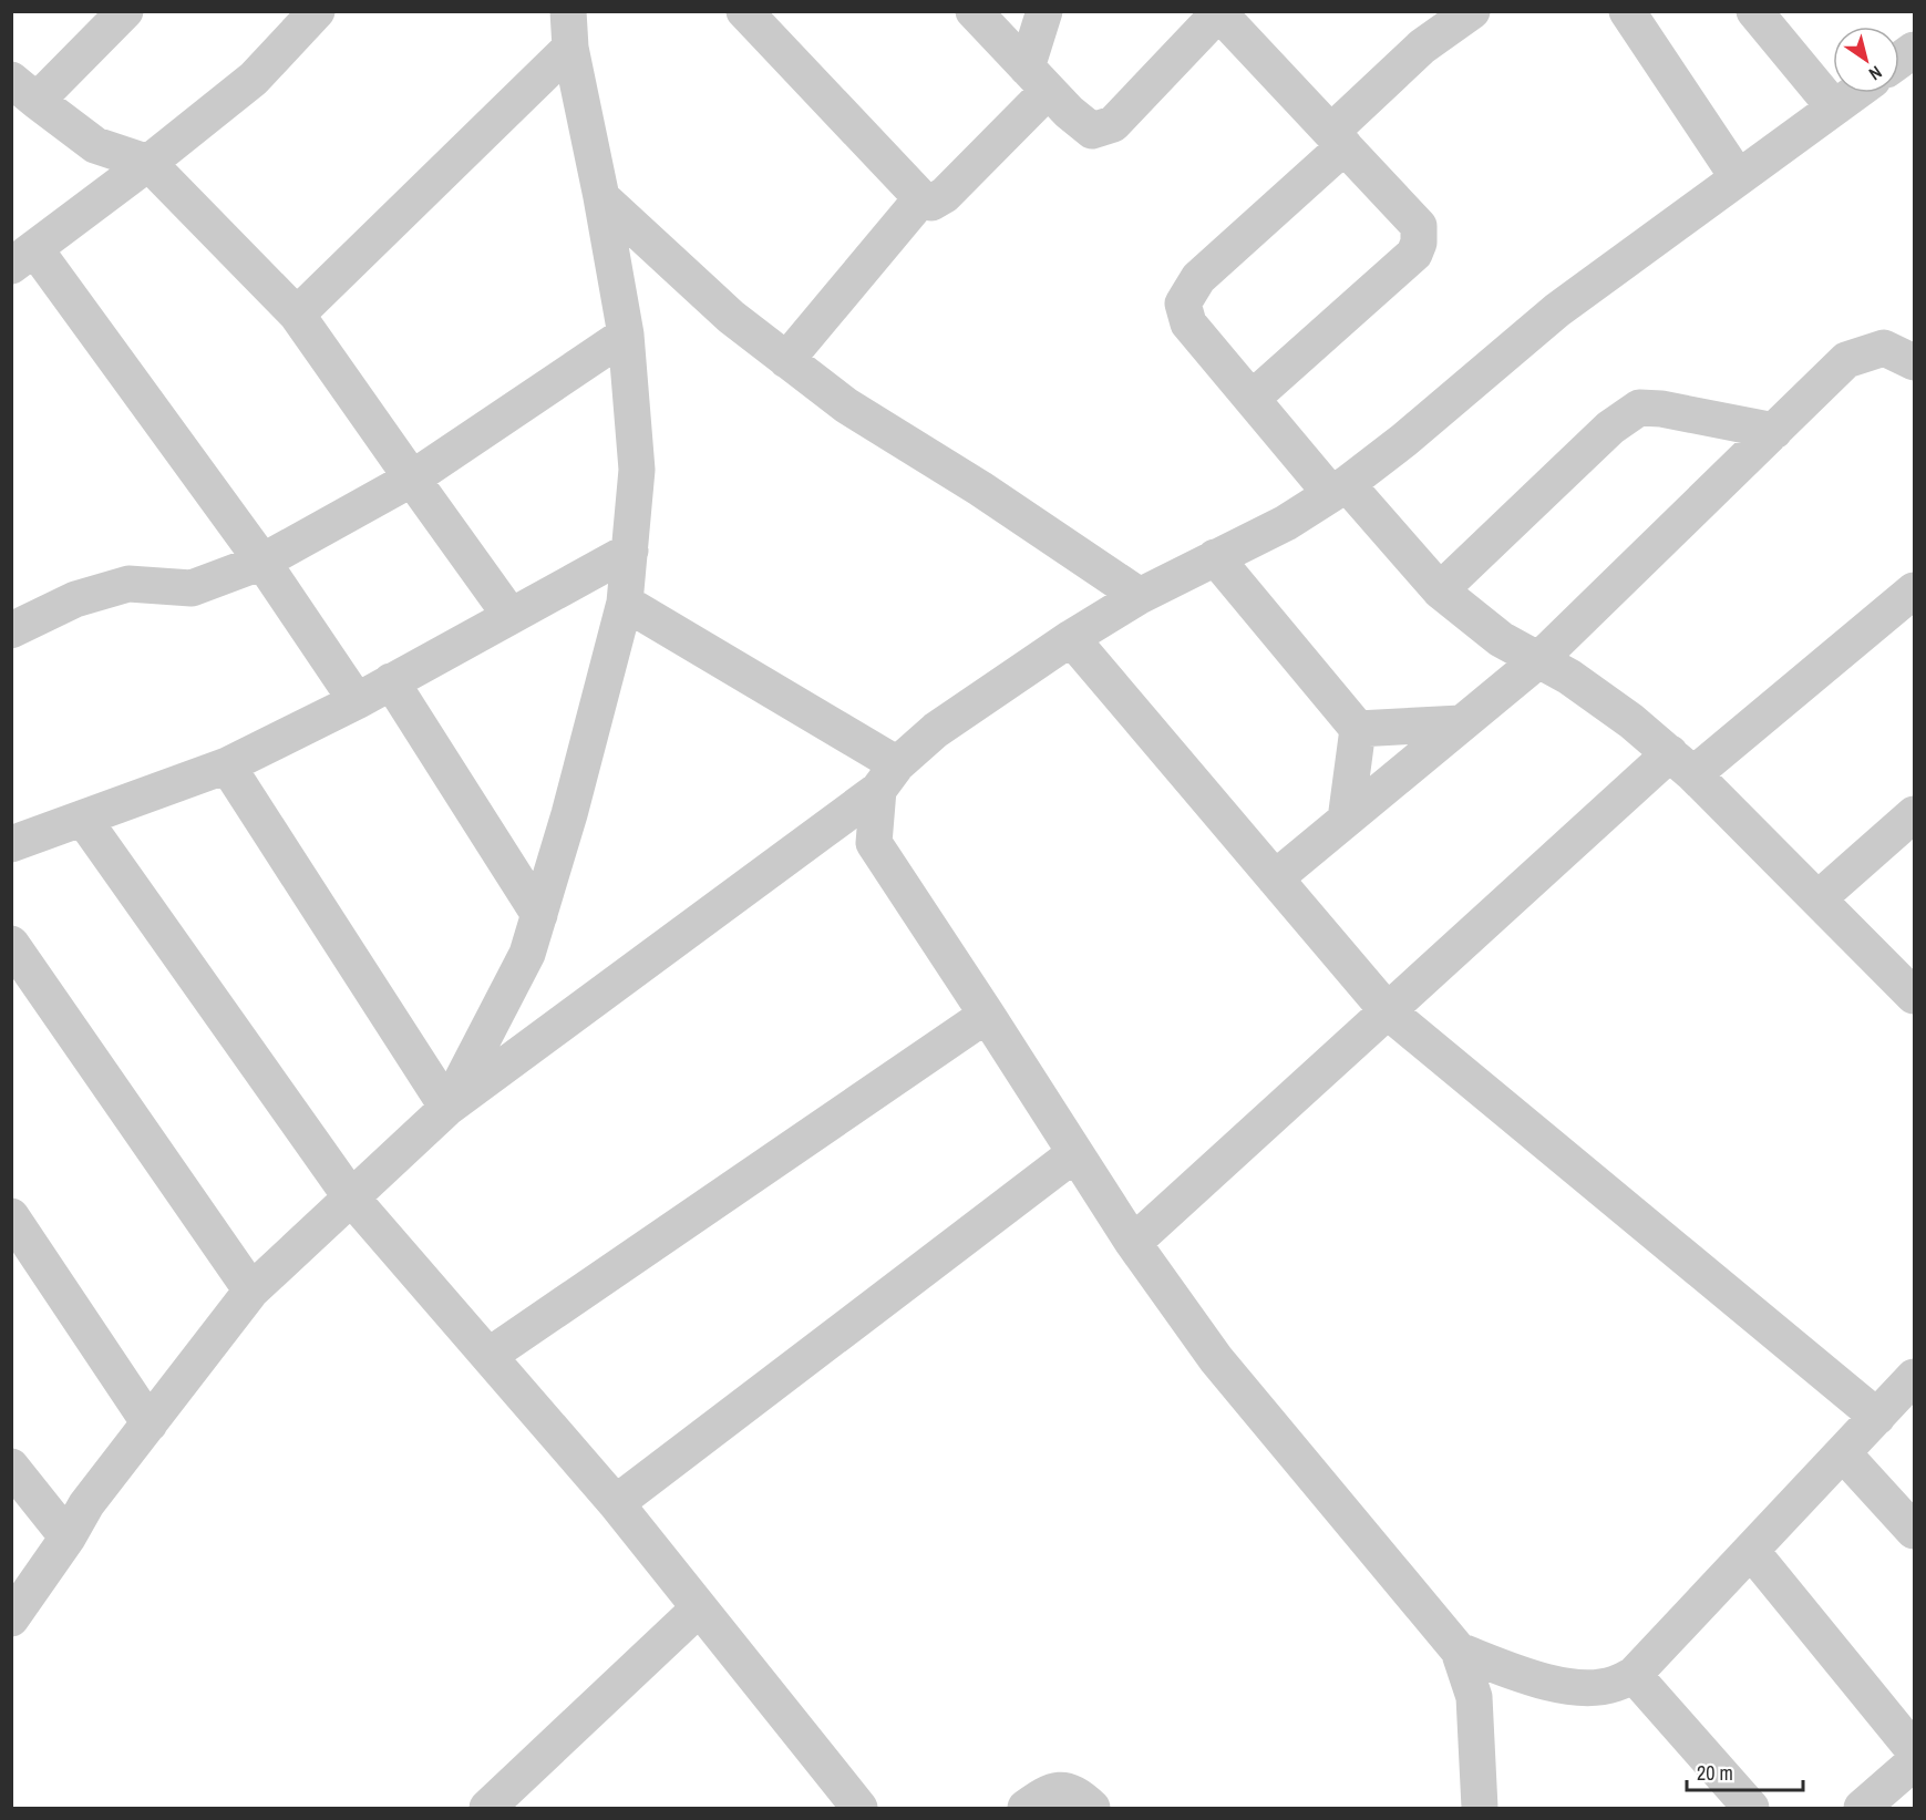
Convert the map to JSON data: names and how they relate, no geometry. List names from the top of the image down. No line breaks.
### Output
{"scale_bar":"20 m","north":"bottom right"}
